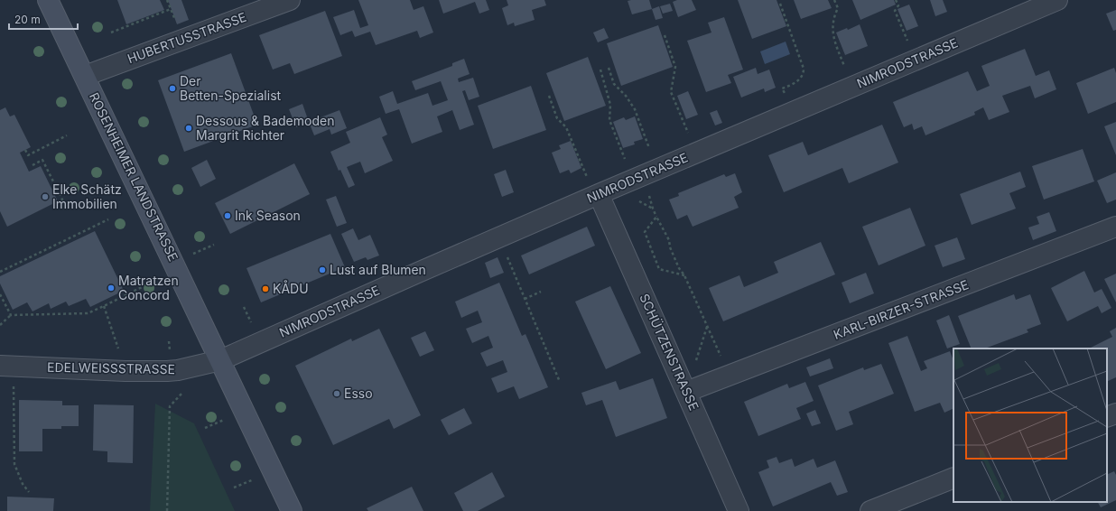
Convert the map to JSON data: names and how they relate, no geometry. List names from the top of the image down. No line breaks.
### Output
{"streets":{"main road":["ROSENHEIMER LANDSTRASSE"],"street":["HUBERTUSSTRASSE","NIMRODSTRASSE","KARL-BIRZER-STRASSE","SCHÜTZENSTRASSE","EDELWEISSSTRASSE"]},"crossings":[["HUBERTUSSTRASSE","ROSENHEIMER LANDSTRASSE"],["NIMRODSTRASSE","ROSENHEIMER LANDSTRASSE"],["NIMRODSTRASSE","SCHÜTZENSTRASSE"],["NIMRODSTRASSE","EDELWEISSSTRASSE"],["ROSENHEIMER LANDSTRASSE","EDELWEISSSTRASSE"],["KARL-BIRZER-STRASSE","SCHÜTZENSTRASSE"]],"places":["Der Betten-Spezialist","Dessous & Bademoden Margrit Richter","Elke Schätz Immobilien","Ink Season","Lust auf Blumen","Matratzen Concord","KÅDU","Esso"],"scale_bar":"20 m"}
